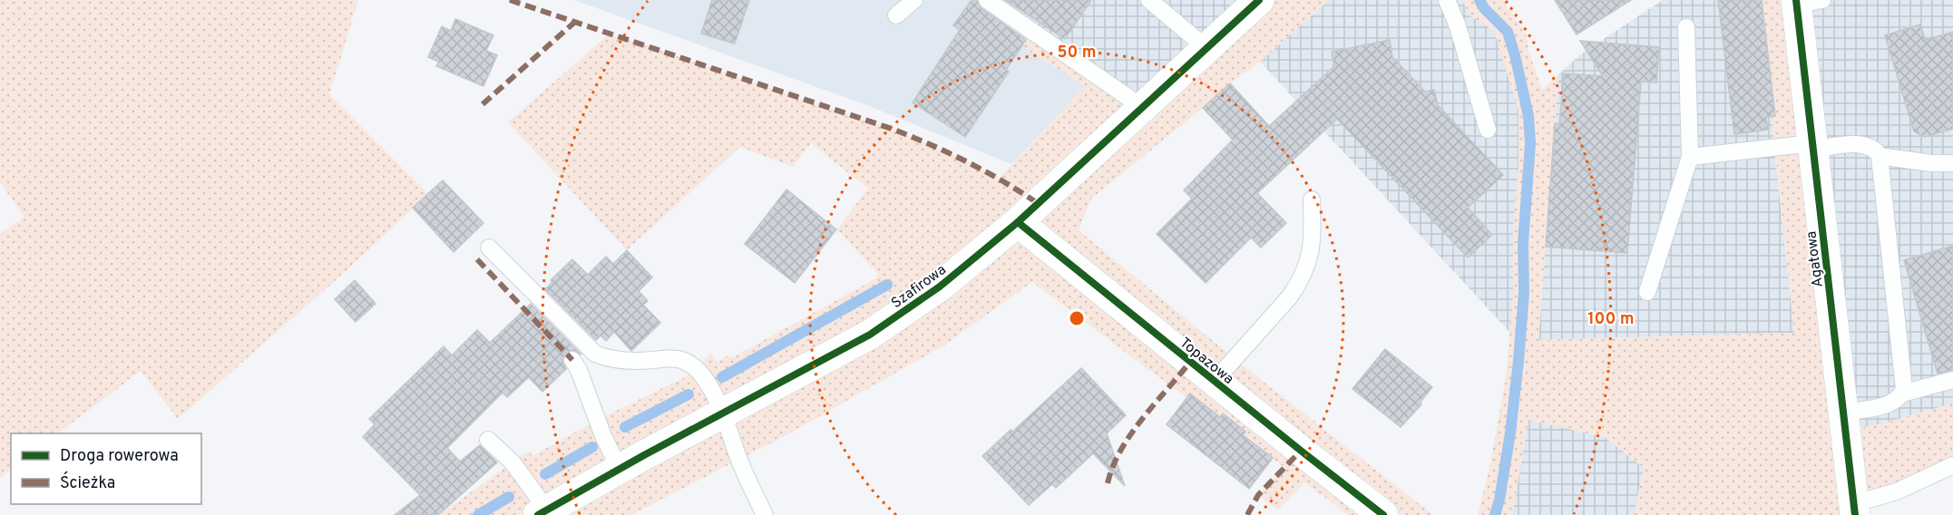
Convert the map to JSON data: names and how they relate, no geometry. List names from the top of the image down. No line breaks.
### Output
{"streets":{"street":["Agatowa","Szafirowa","Topazowa"]},"crossings":[["Szafirowa","Topazowa"]],"legend":["Droga rowerowa","Ścieżka"],"rings":["50 m","100 m"]}
